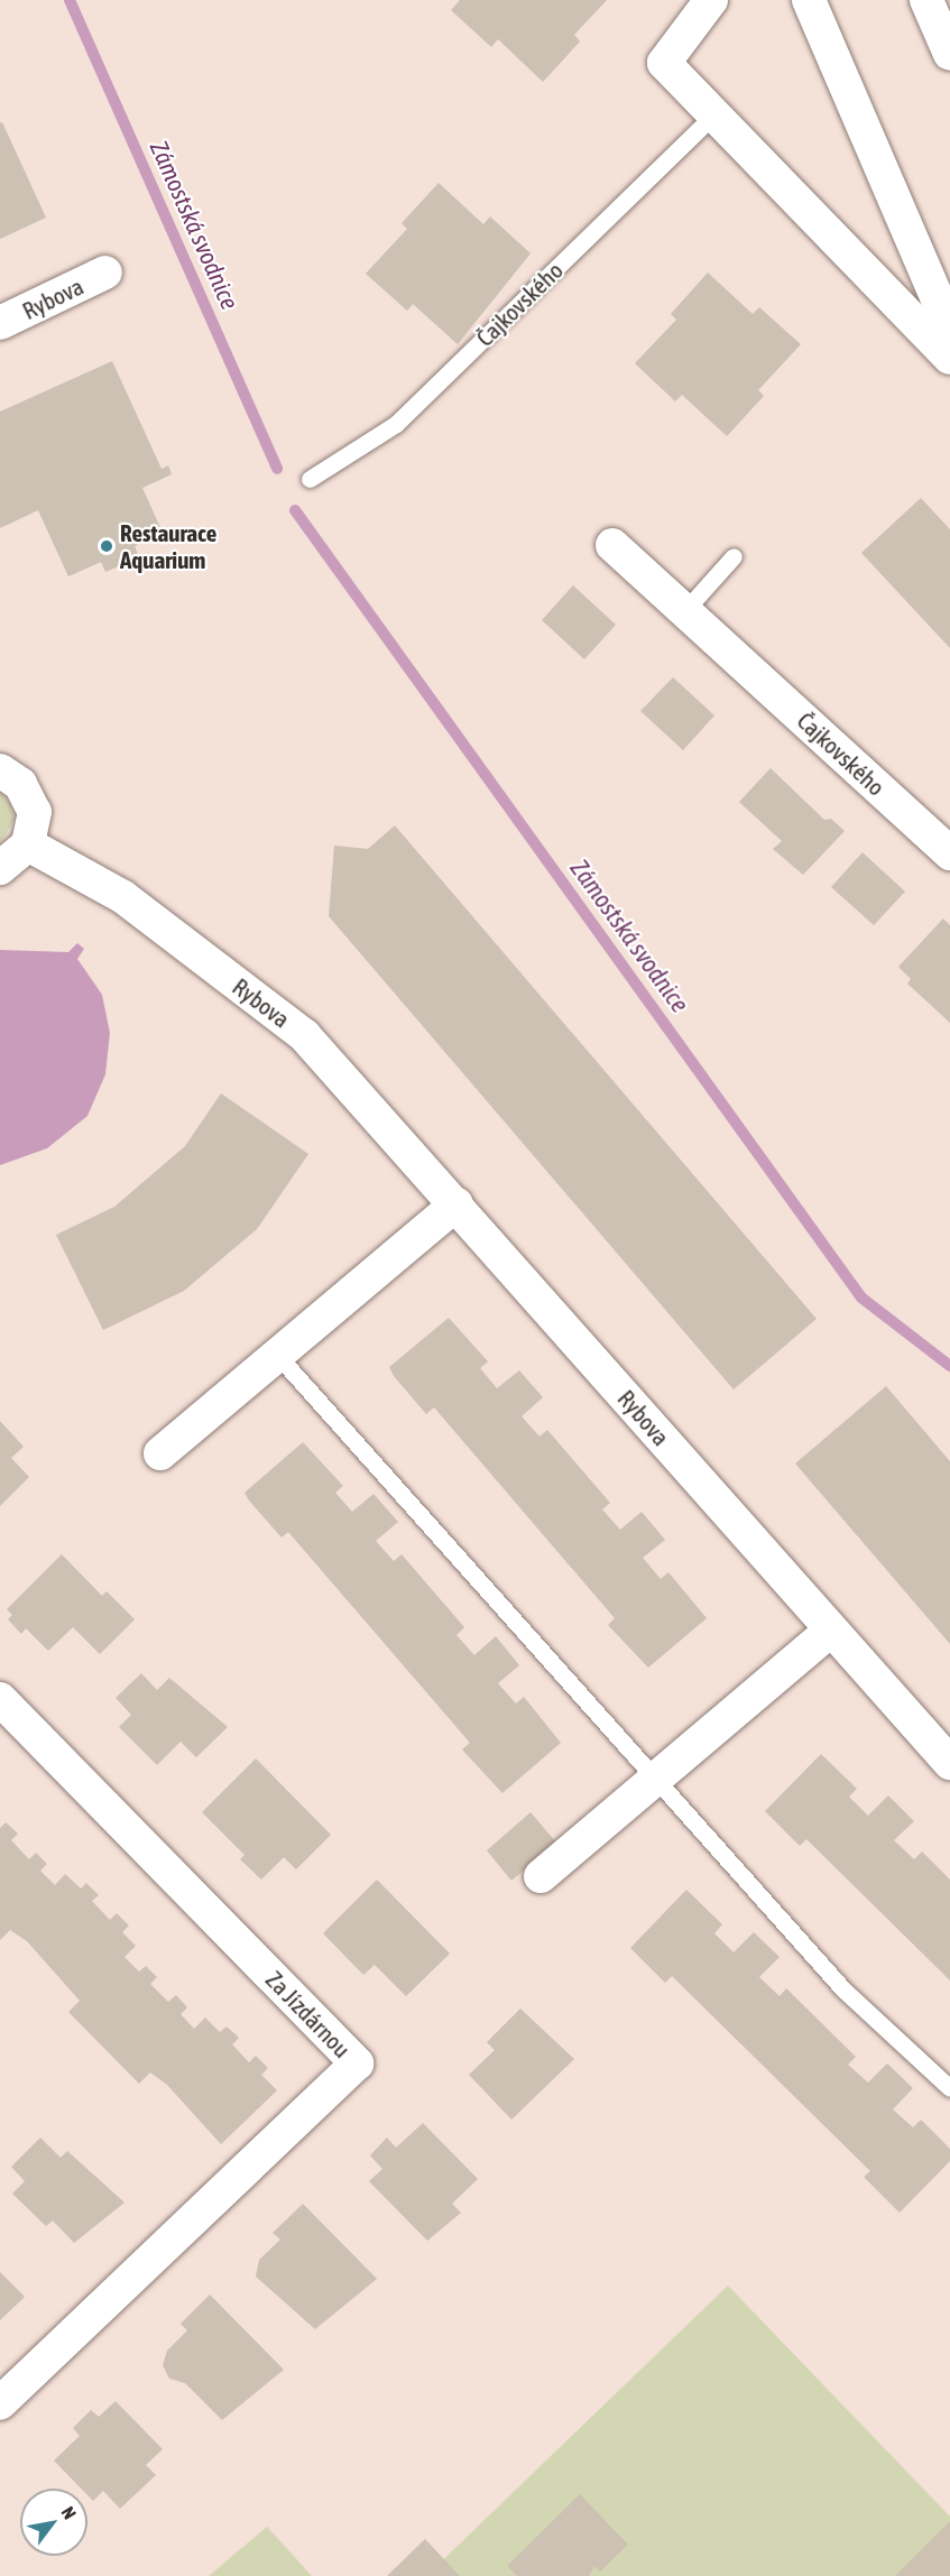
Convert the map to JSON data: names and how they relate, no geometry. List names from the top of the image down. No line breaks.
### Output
{"streets":{"street":["Rybova","Čajkovského","Za Jízdárnou"]},"water":["Zámostská svodnice"],"places":["Restaurace Aquarium"],"north":"top right"}
